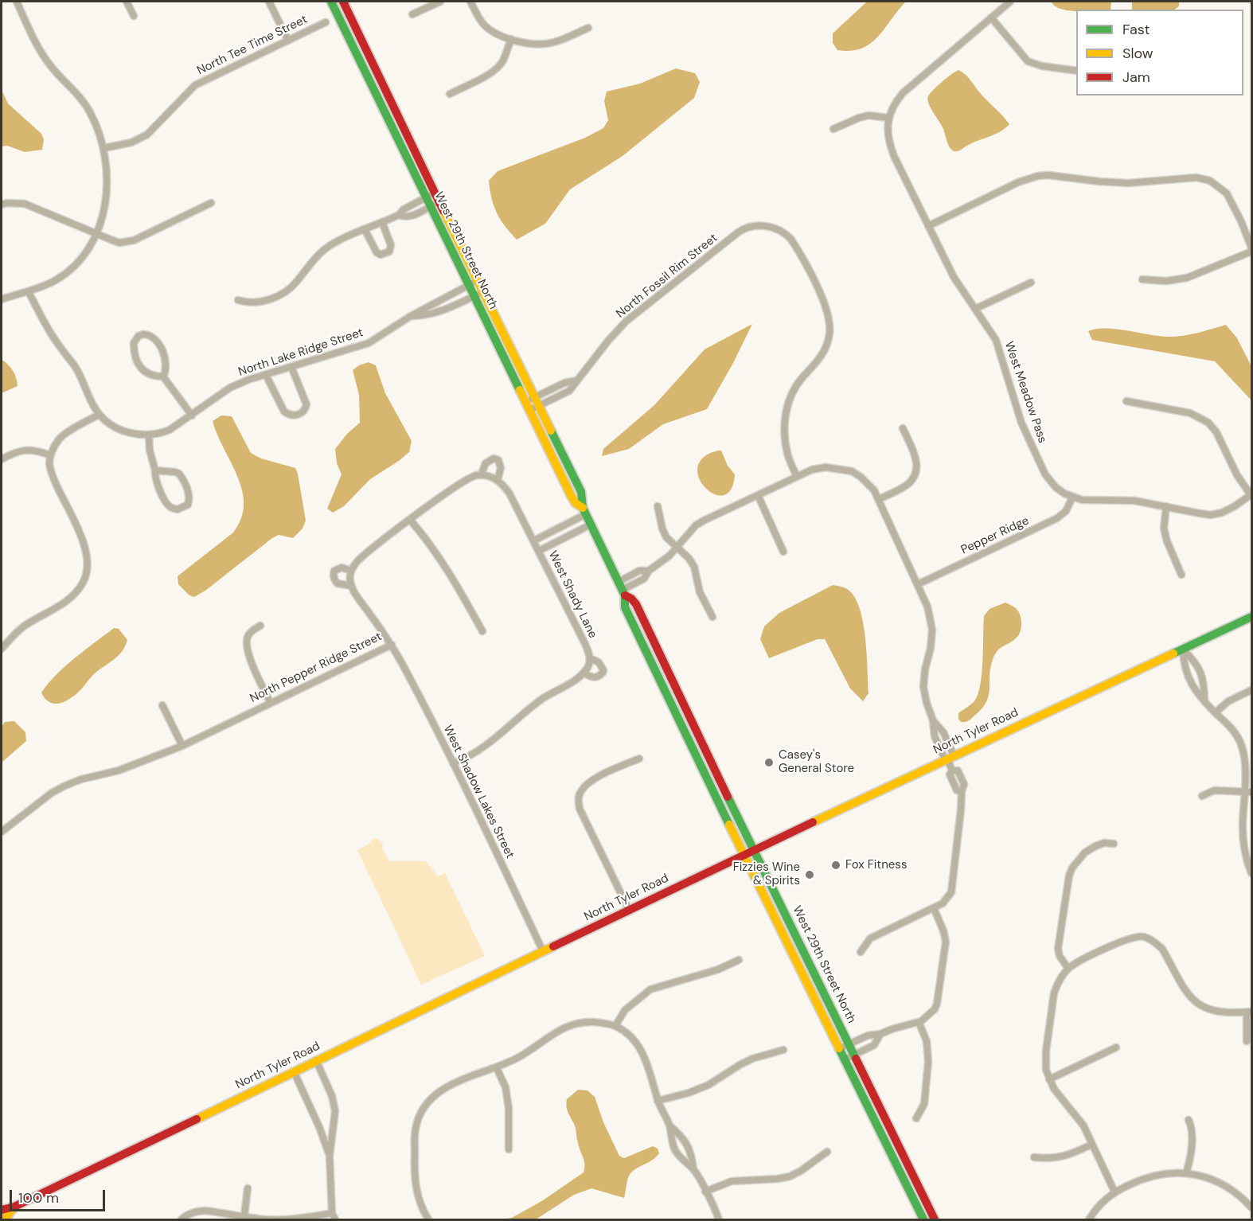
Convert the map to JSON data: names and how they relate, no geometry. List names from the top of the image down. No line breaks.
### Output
{"streets":{"main road":["West 29th Street North","North Tyler Road"],"street":["North Tee Time Street","North Fossil Rim Street","North Lake Ridge Street","West Meadow Pass","Pepper Ridge","West Shady Lane","North Pepper Ridge Street","West Shadow Lakes Street"]},"crossings":[["West 29th Street North","North Fossil Rim Street"],["West 29th Street North","North Lake Ridge Street"],["West 29th Street North","North Tyler Road"],["West Meadow Pass","Pepper Ridge"],["North Pepper Ridge Street","West Shadow Lakes Street"],["North Tyler Road","West Shadow Lakes Street"]],"places":["Casey's General Store","Fox Fitness","Fizzies Wine & Spirits"],"legend":["Fast","Slow","Jam"],"scale_bar":"100 m"}
